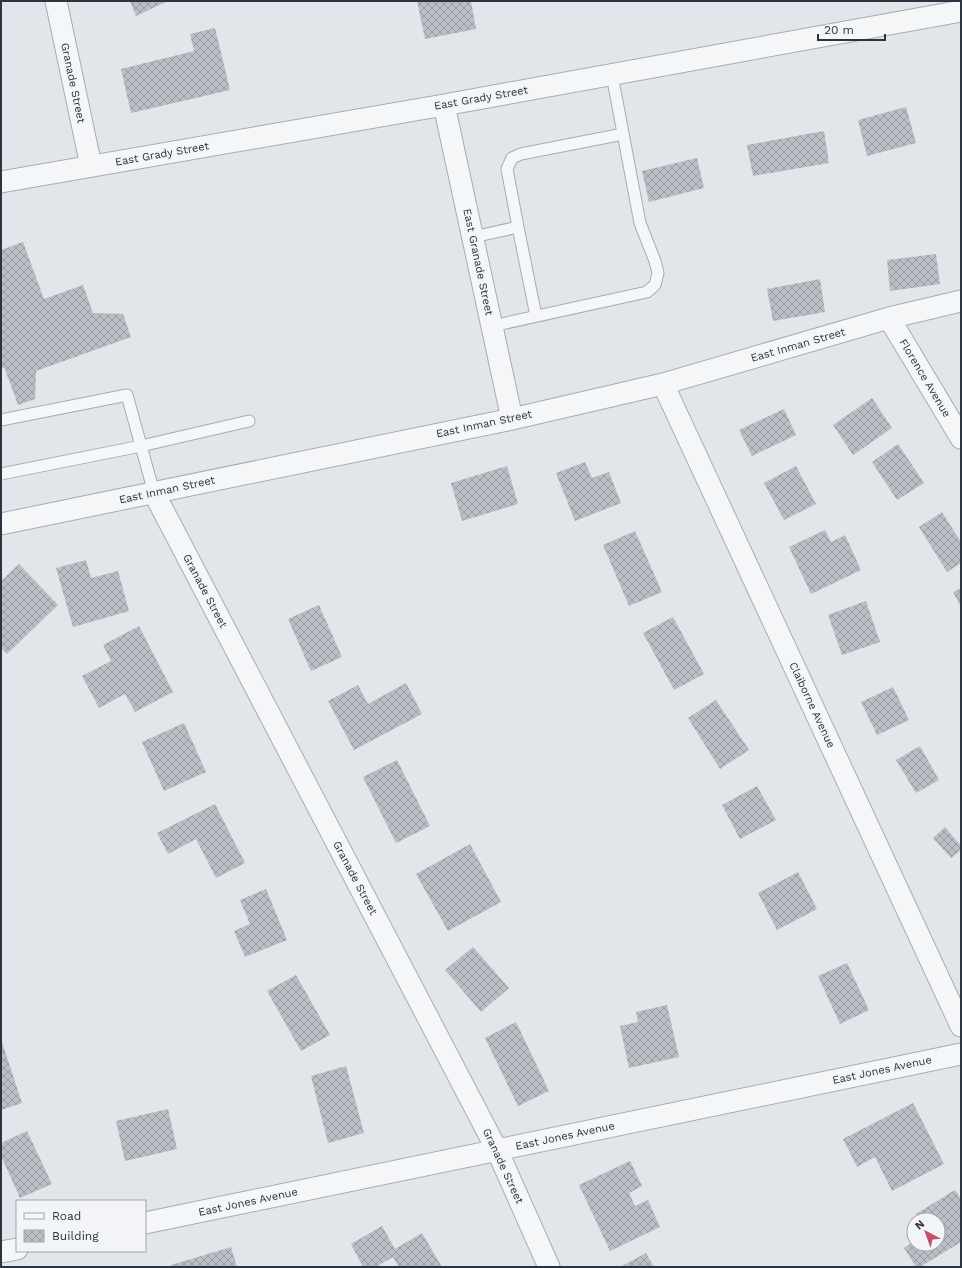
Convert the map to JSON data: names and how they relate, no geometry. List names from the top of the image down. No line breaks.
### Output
{"streets":{"street":["Granade Street","East Grady Street","East Granade Street","East Inman Street","Florence Avenue","Claiborne Avenue","East Jones Avenue"]},"crossings":[["Granade Street","East Grady Street"],["Granade Street","East Inman Street"],["Granade Street","East Jones Avenue"],["East Grady Street","East Granade Street"],["East Granade Street","East Inman Street"],["East Inman Street","Florence Avenue"],["East Inman Street","Claiborne Avenue"]],"legend":["Road","Building"],"scale_bar":"20 m","north":"top left"}
